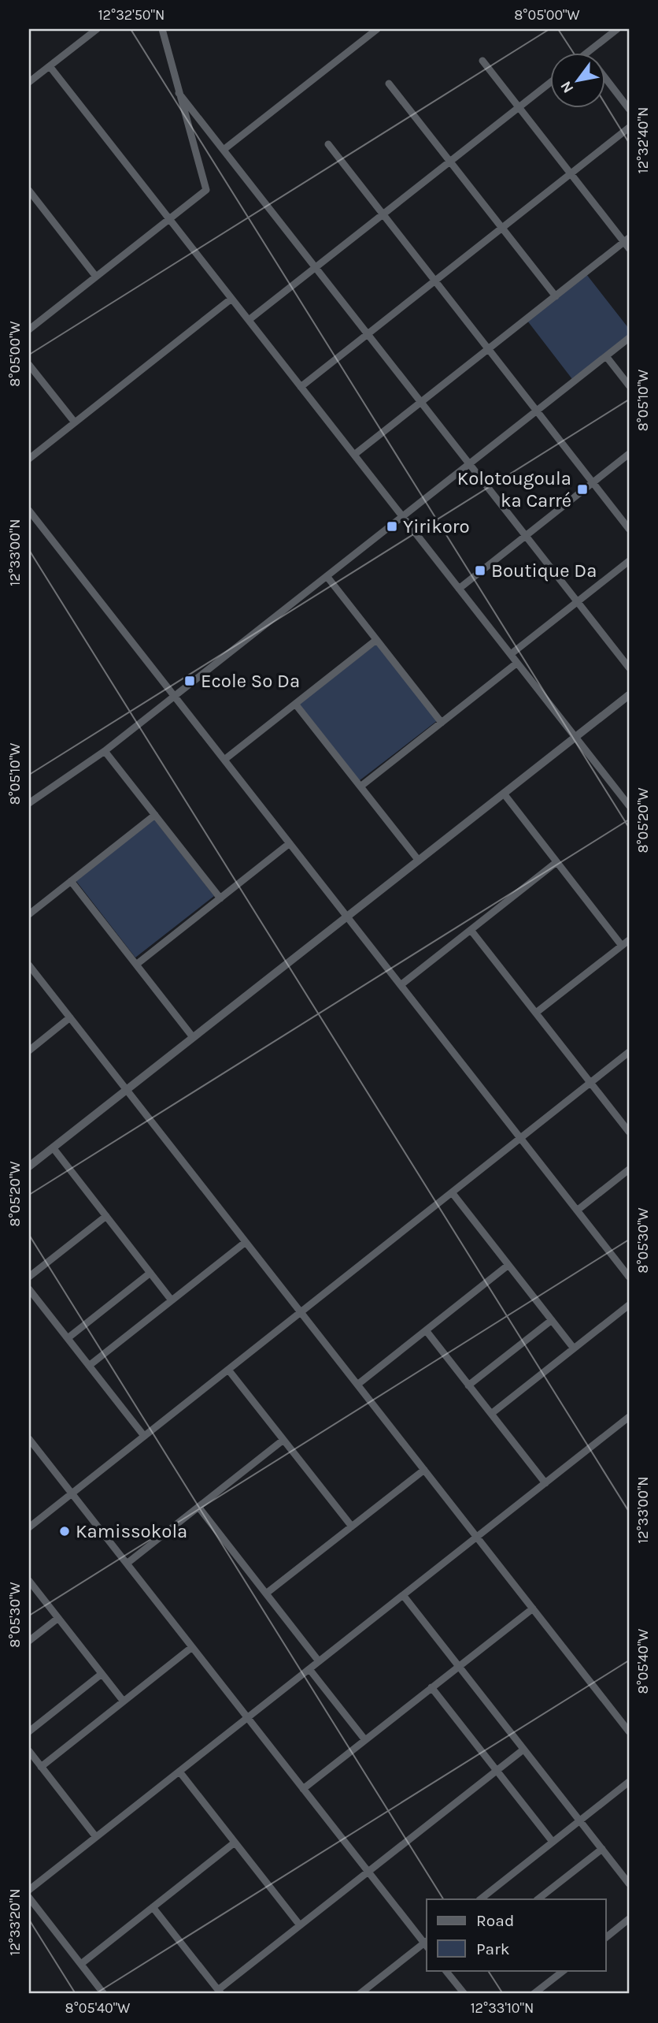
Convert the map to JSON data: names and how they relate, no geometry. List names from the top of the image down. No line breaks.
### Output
{"places":{"transit":["Kolotougoula ka Carré","Yirikoro","Boutique Da","Ecole So Da"],"other":["Kamissokola"]},"legend":["Road","Park"],"north":"bottom left","coordinates":["12°32'50\"N","8°05'00\"W","12°32'40\"N","8°05'10\"W","12°33'00\"N","8°05'20\"W","8°05'30\"W","8°05'40\"W","12°33'20\"N","12°33'10\"N"]}
